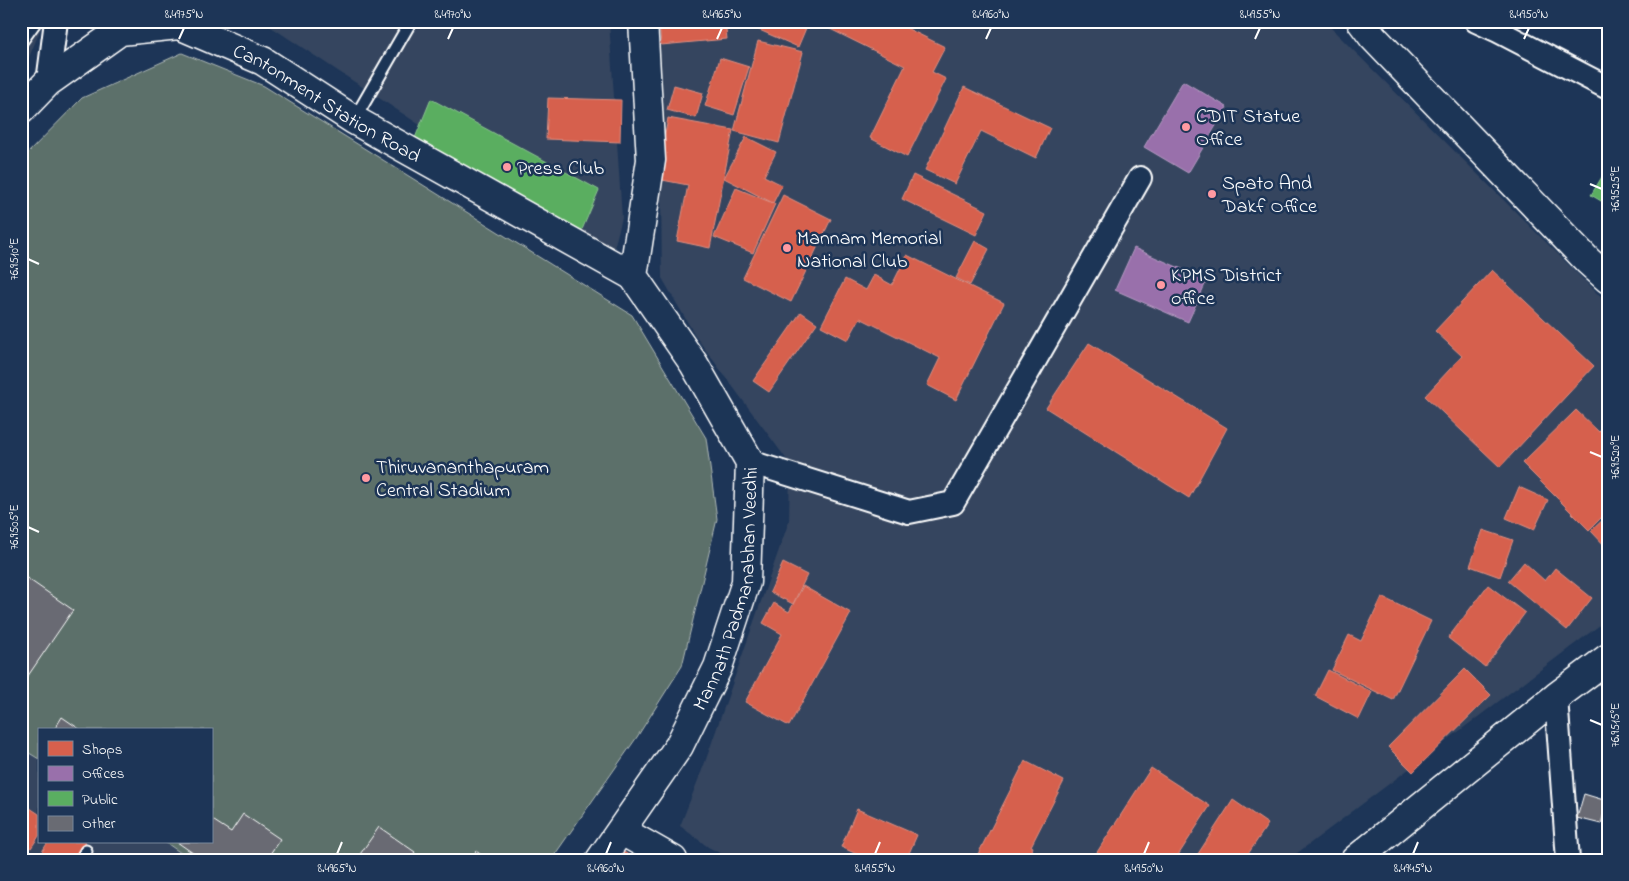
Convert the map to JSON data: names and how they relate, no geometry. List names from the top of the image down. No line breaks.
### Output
{"streets":{"street":["Cantonment Station Road","Mannath Padmanabhan Veedhi"]},"crossings":[["Cantonment Station Road","Mannath Padmanabhan Veedhi"]],"places":["CDIT Statue Office","Press Club","Spato And Dakf Office","Mannam Memorial National Club","KPMS District office","Thiruvananthapuram Central Stadium"],"legend":["Shops","Offices","Public","Other"],"coordinates":["8.4975°N","8.4970°N","8.4965°N","8.4960°N","8.4955°N","8.4950°N","76.9525°E","76.9510°E","76.9520°E","76.9505°E","76.9515°E","8.4945°N"]}
